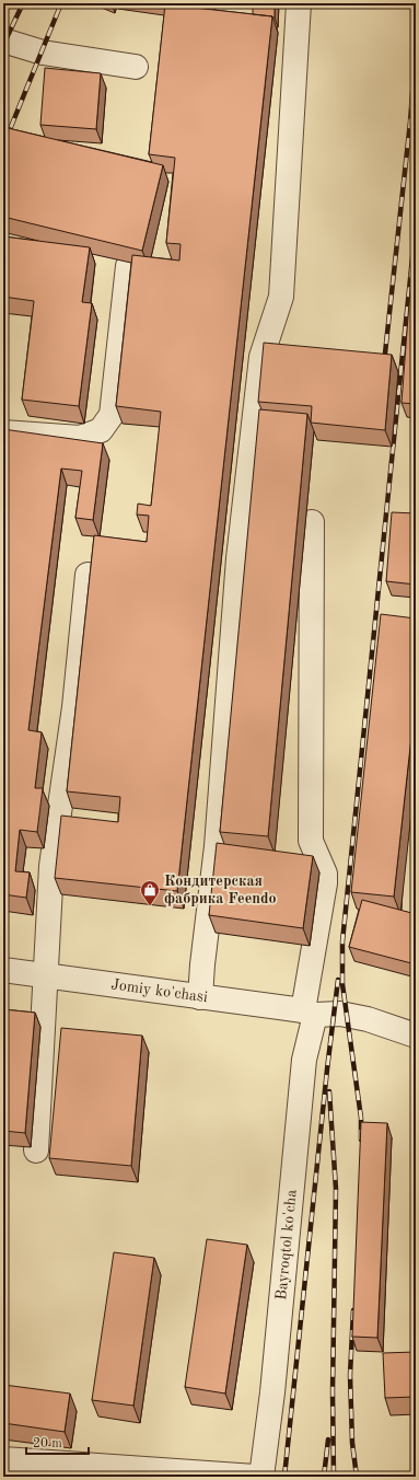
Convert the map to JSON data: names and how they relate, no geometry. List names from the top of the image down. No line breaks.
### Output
{"streets":{"street":["Jomiy ko'chasi","Bayroqtol ko'cha"]},"crossings":[["Jomiy ko'chasi","Bayroqtol ko'cha"]],"places":{"shop":["Кондитерская фабрика Feendo"]},"scale_bar":"20 m"}
